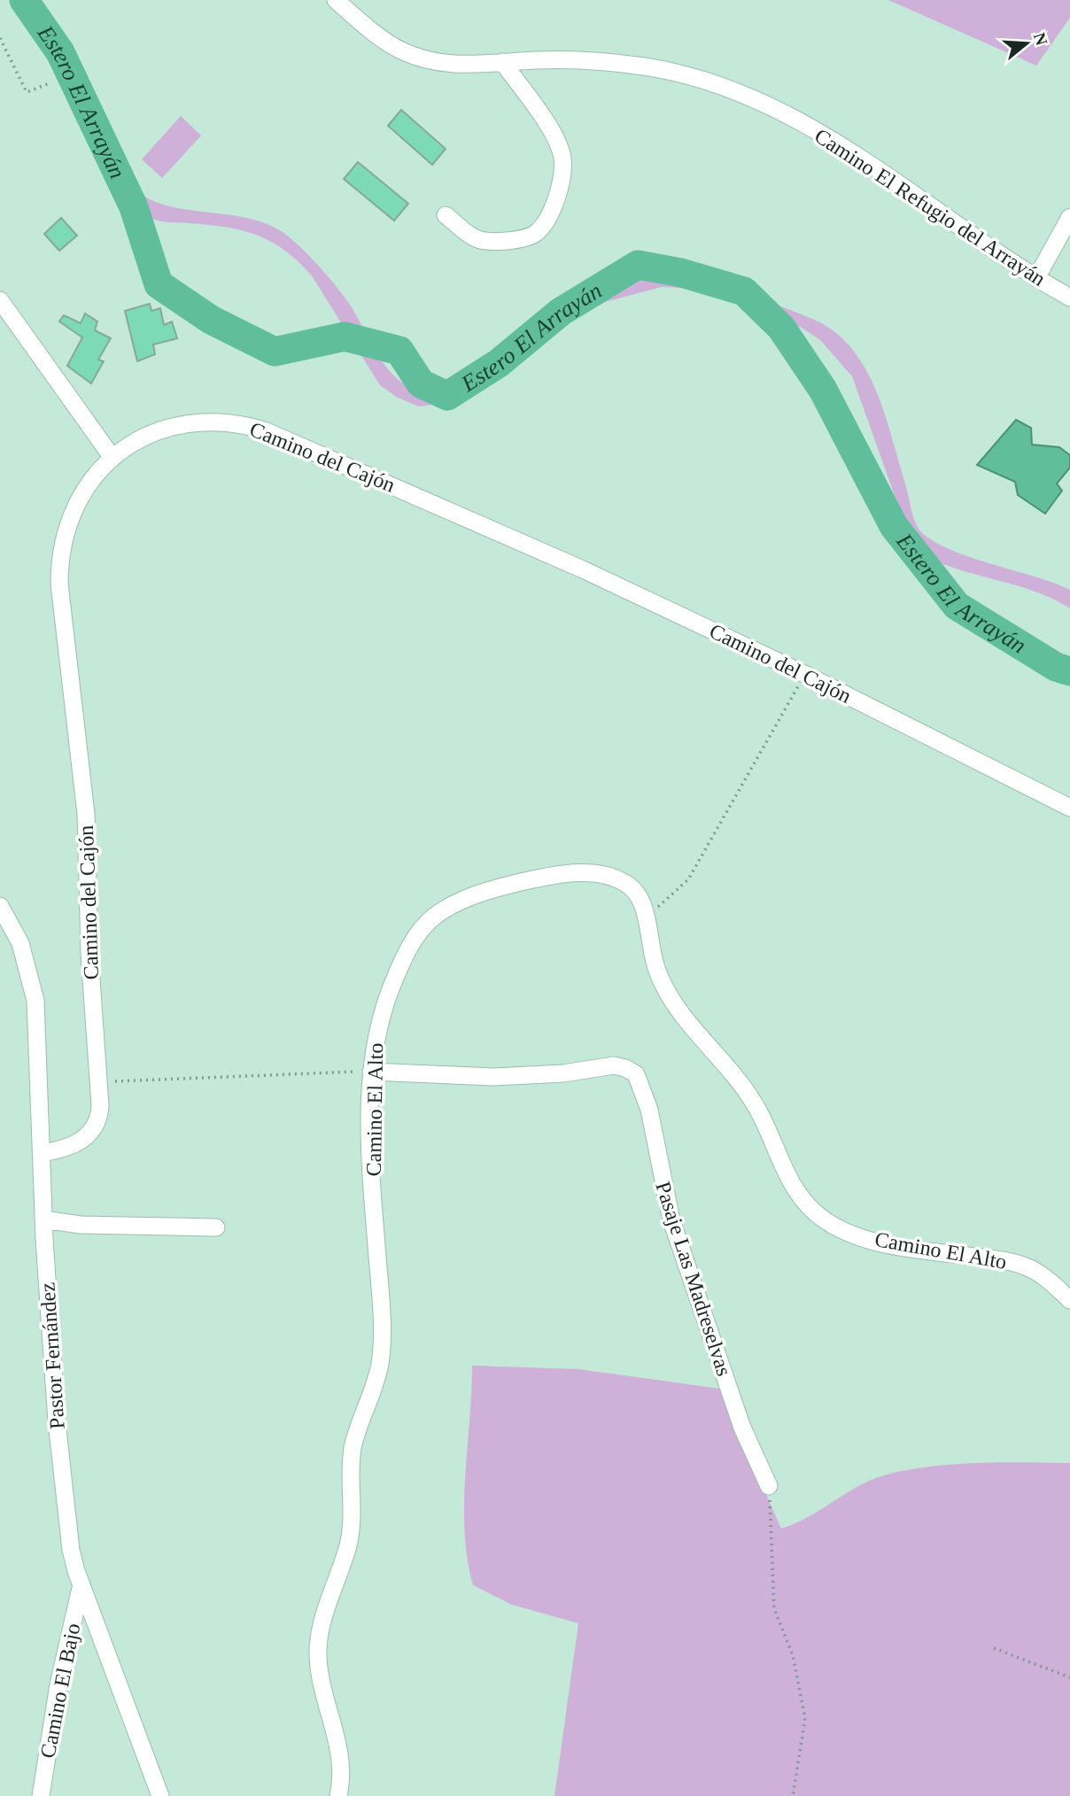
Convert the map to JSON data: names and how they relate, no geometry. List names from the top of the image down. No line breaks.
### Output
{"streets":{"street":["Camino El Refugio del Arrayán","Camino del Cajón","Camino El Alto","Pasaje Las Madreselvas","Pastor Fernández","Camino El Bajo"]},"crossings":[["Camino del Cajón","Pastor Fernández"],["Camino El Alto","Pasaje Las Madreselvas"],["Pastor Fernández","Camino El Bajo"]],"water":["Estero El Arrayán"],"north":"right"}
